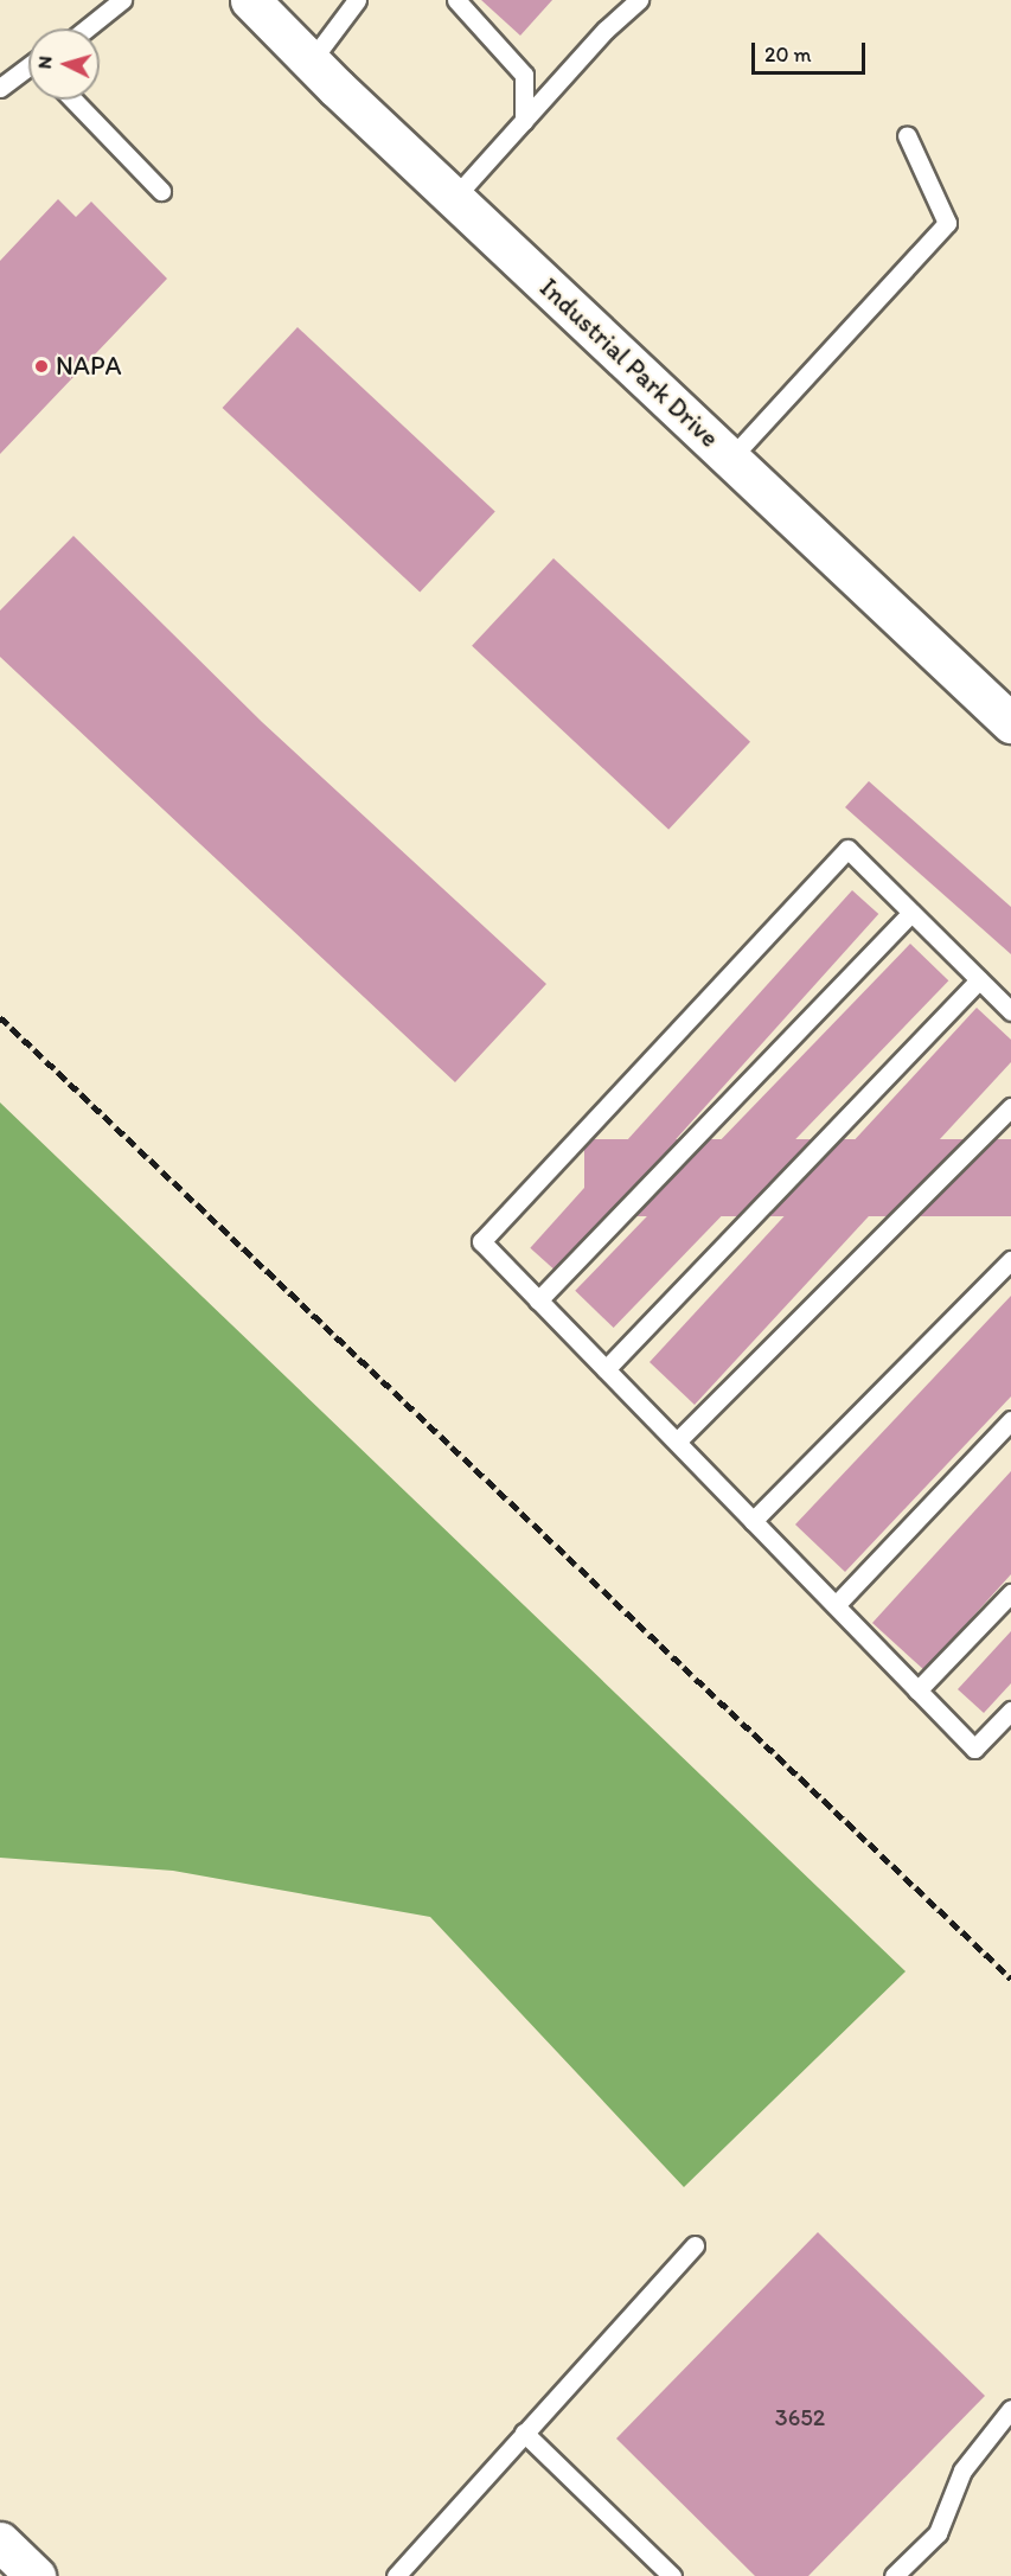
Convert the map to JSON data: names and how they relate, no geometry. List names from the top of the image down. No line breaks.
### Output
{"streets":{"street":["Industrial Park Drive"]},"places":["NAPA"],"house_numbers":["3652"],"scale_bar":"20 m","north":"left"}
